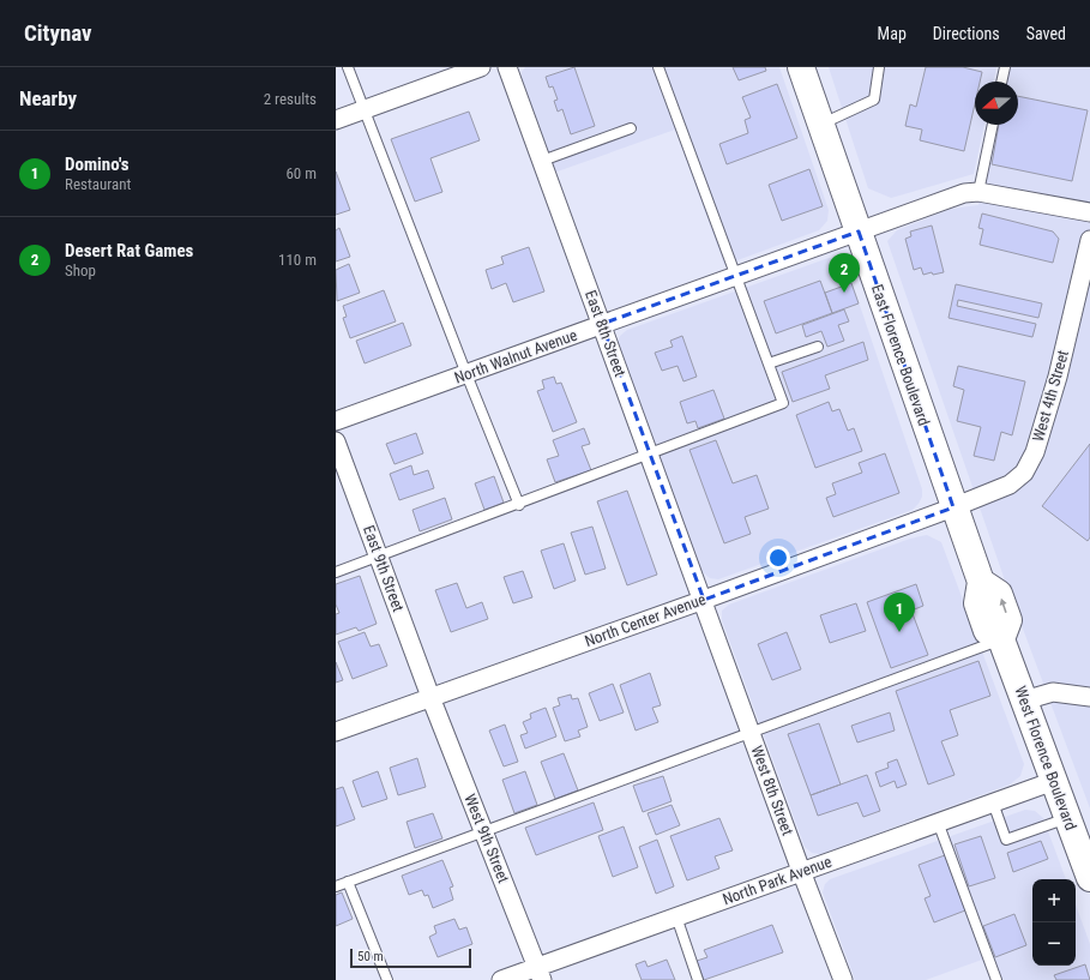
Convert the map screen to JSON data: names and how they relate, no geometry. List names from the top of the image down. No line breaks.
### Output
{"streets":{"main road":["East Florence Boulevard","West Florence Boulevard"],"street":["East 8th Street","North Walnut Avenue","West 4th Street","East 9th Street","North Center Avenue","West 8th Street","West 9th Street","North Park Avenue"]},"crossings":[["East 8th Street","North Walnut Avenue"],["East 8th Street","North Center Avenue"],["East 8th Street","West 8th Street"],["East Florence Boulevard","North Walnut Avenue"],["East Florence Boulevard","West 4th Street"],["East Florence Boulevard","North Center Avenue"],["East Florence Boulevard","West Florence Boulevard"],["West 4th Street","North Center Avenue"],["West 4th Street","West Florence Boulevard"],["East 9th Street","North Center Avenue"],["East 9th Street","West 9th Street"],["North Center Avenue","West Florence Boulevard"],["North Center Avenue","West 8th Street"],["North Center Avenue","West 9th Street"],["West Florence Boulevard","North Park Avenue"],["West 8th Street","North Park Avenue"],["West 9th Street","North Park Avenue"]],"scale_bar":"50 m","north":"left","page":{"header":"Citynav","nav":["Map","Directions","Saved"],"heading":["Nearby","2 results"],"list":[{"mark":"1","name":"Domino's","note":"Restaurant","value":"60 m"},{"mark":"2","name":"Desert Rat Games","note":"Shop","value":"110 m"}],"pins":["2","1"],"map_buttons":["+","−"],"scale":"50 m"}}
